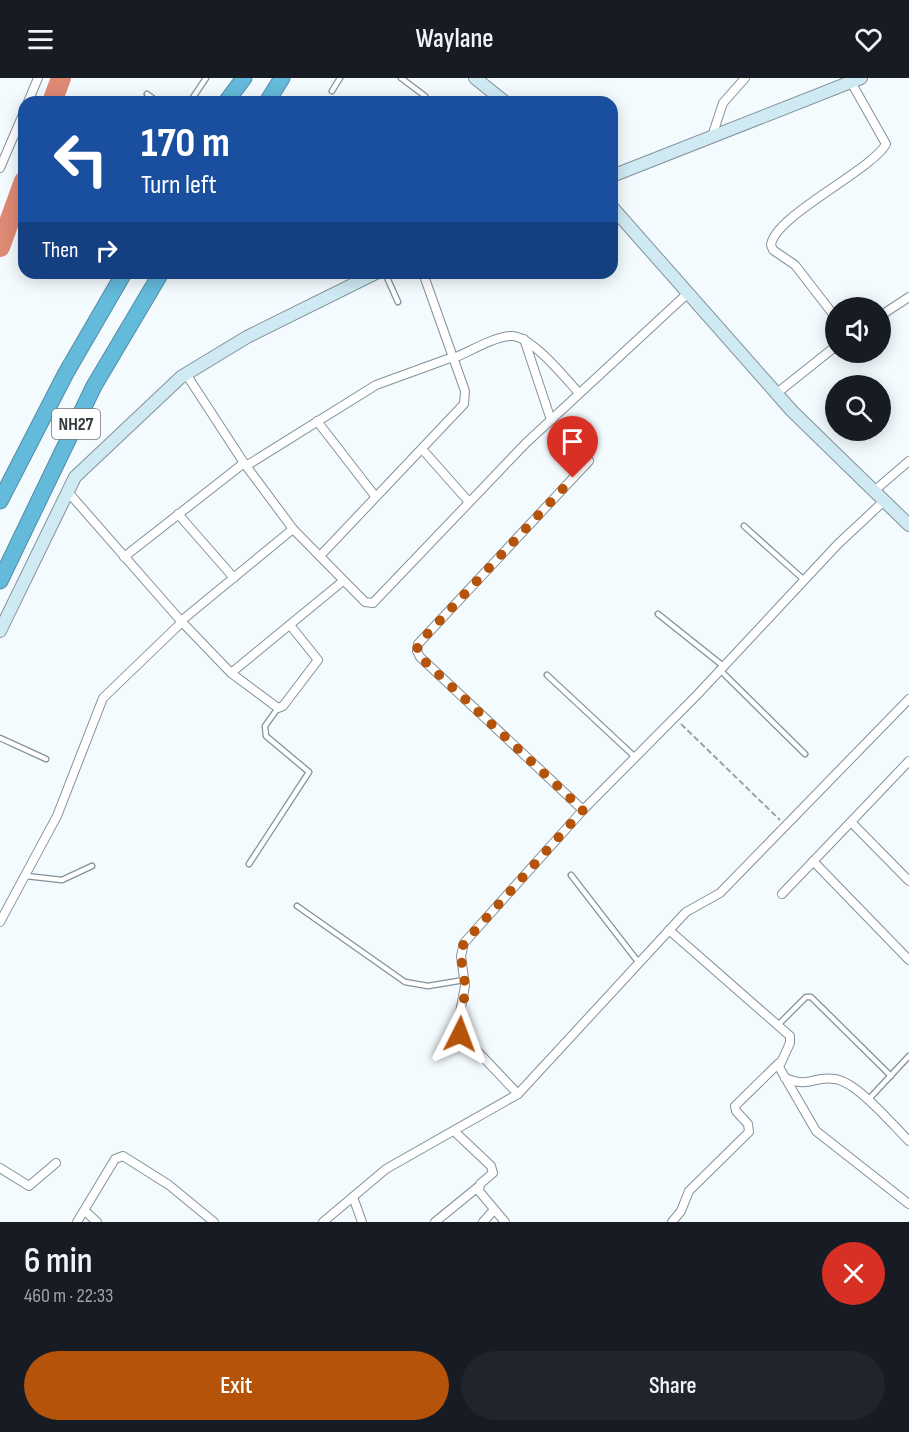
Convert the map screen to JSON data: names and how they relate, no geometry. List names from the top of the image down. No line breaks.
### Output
{"streets":{"highway":["NH27"]},"page":{"header":"Waylane","turn":["170 m","Turn left"],"then":"Then","heading":["6 min","460 m · 22:33"],"buttons":["Exit","Share"]}}
